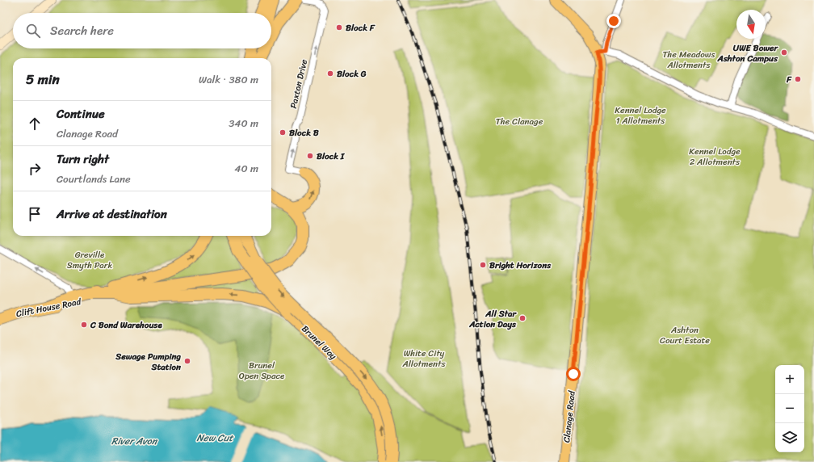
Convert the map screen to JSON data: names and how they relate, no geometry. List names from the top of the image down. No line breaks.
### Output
{"streets":{"highway":["Clift House Road","Brunel Way"],"main road":["Clanage Road"],"street":["Paxton Drive"]},"one_way":["Paxton Drive"],"water":["New Cut","River Avon"],"parks":["The Meadows Allotments","Kennel Lodge 1 Allotments","The Clanage","Kennel Lodge 2 Allotments","Greville Smyth Park","Ashton Court Estate","White City Allotments","Brunel Open Space"],"places":["Block F","UWE Bower Ashton Campus","Block G","F","Block B","Block I","Bright Horizons","All Star Action Days","C Bond Warehouse","Sewage Pumping Station"],"north":"bottom","page":{"search":"Search here","heading":["5 min","Walk · 380 m"],"list":[["Continue","Clanage Road","340 m"],["Turn right","Courtlands Lane","40 m"],"Arrive at destination"],"map_buttons":["+","−"]}}
